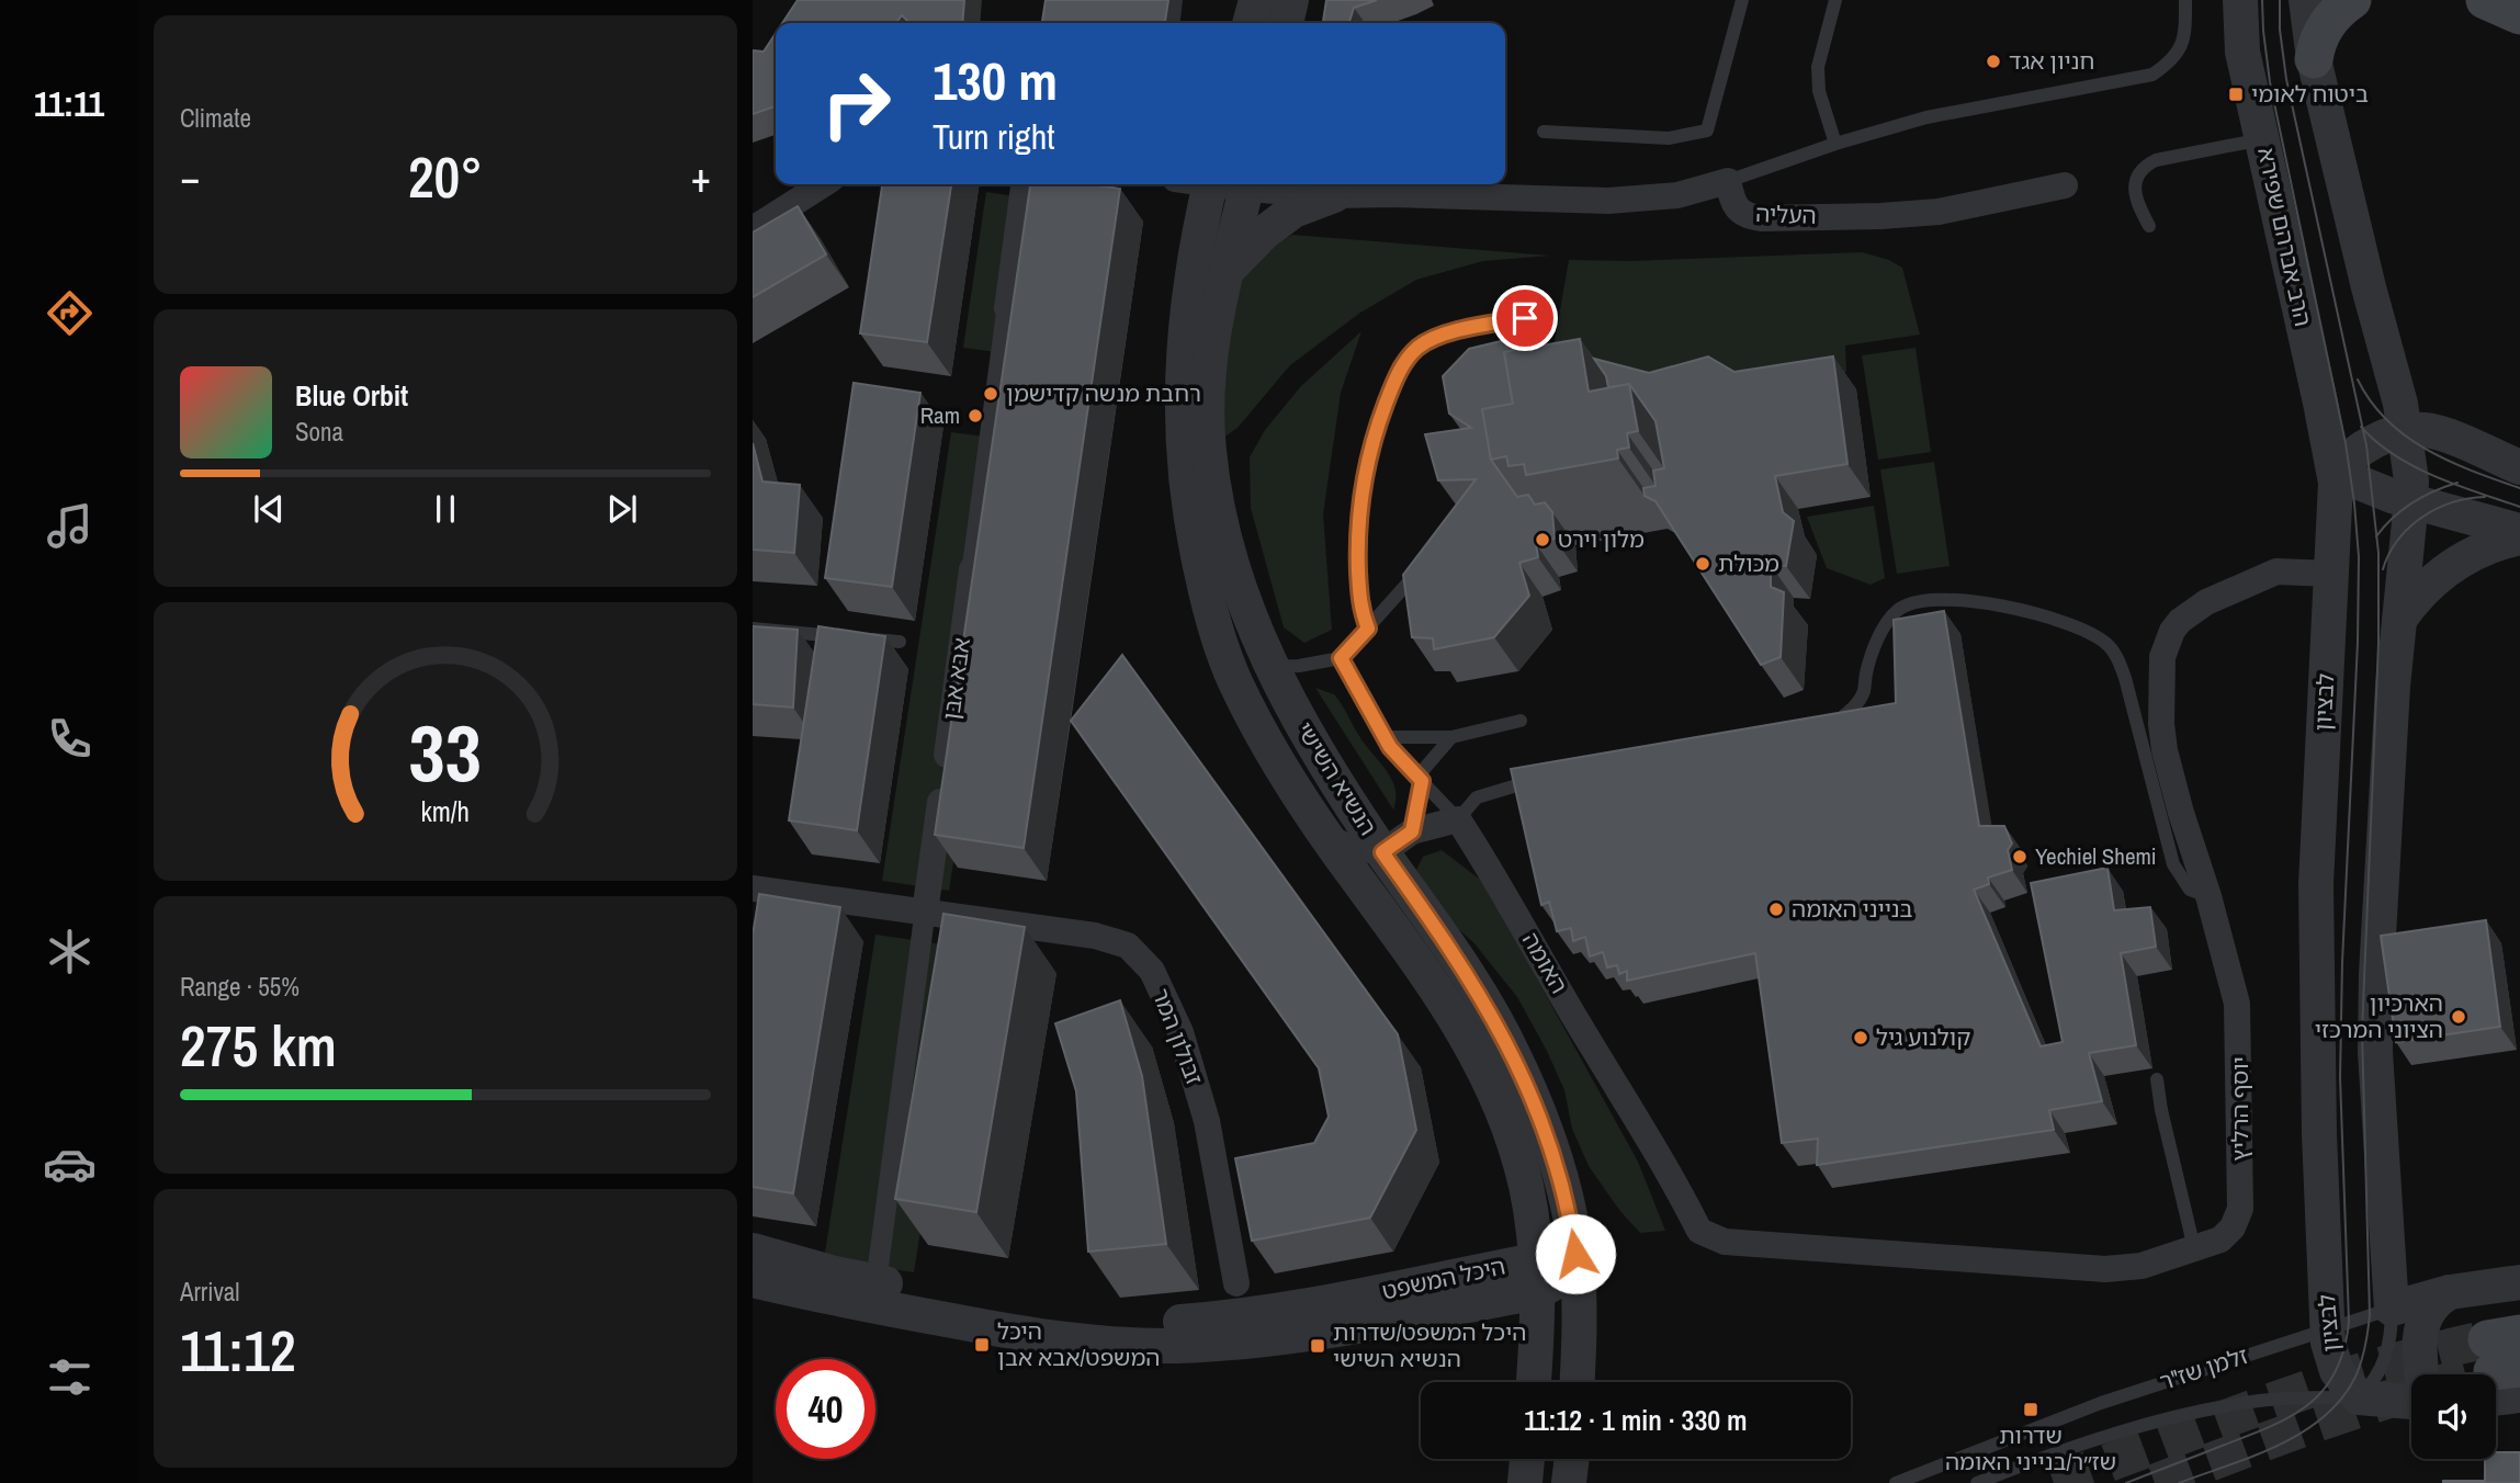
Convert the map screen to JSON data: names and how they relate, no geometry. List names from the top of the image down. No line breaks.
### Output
{"streets":{"street":["העליה","הרב אברהם שפירא","אבא אבן","לבציון","הנשיא השישי","האומה","זבולון המר","יוסף הרליץ","היכל המשפט","זלמן שז\"ר"]},"crossings":[["הרב אברהם שפירא","לבציון"],["אבא אבן","זבולון המר"],["לבציון","יוסף הרליץ"],["לבציון","זלמן שז\"ר"],["הנשיא השישי","היכל המשפט"],["האומה","יוסף הרליץ"]],"places":{"other":["חניון אגד","רחבת מנשה קדישמן","Ram","מלון וירט","מכולת","Yechiel Shemi","בנייני האומה","הארכיון הציוני המרכזי","קולנוע גיל"],"transit":["ביטוח לאומי","היכל המשפט/אבא אבן","היכל המשפט/שדרות הנשיא השישי","שדרות שז״ר/בנייני האומה"]},"page":{"tabs":"11:11","tile":["Climate",["Range · 55%","275 km"],["Arrival","11:12"]],"turn":["130 m","Turn right"],"heat":["−","20°","+"],"song":["Blue Orbit","Sona"],"limit":"40","trip":"11:12 · 1 min · 330 m","gauge":["33","km/h"]}}
